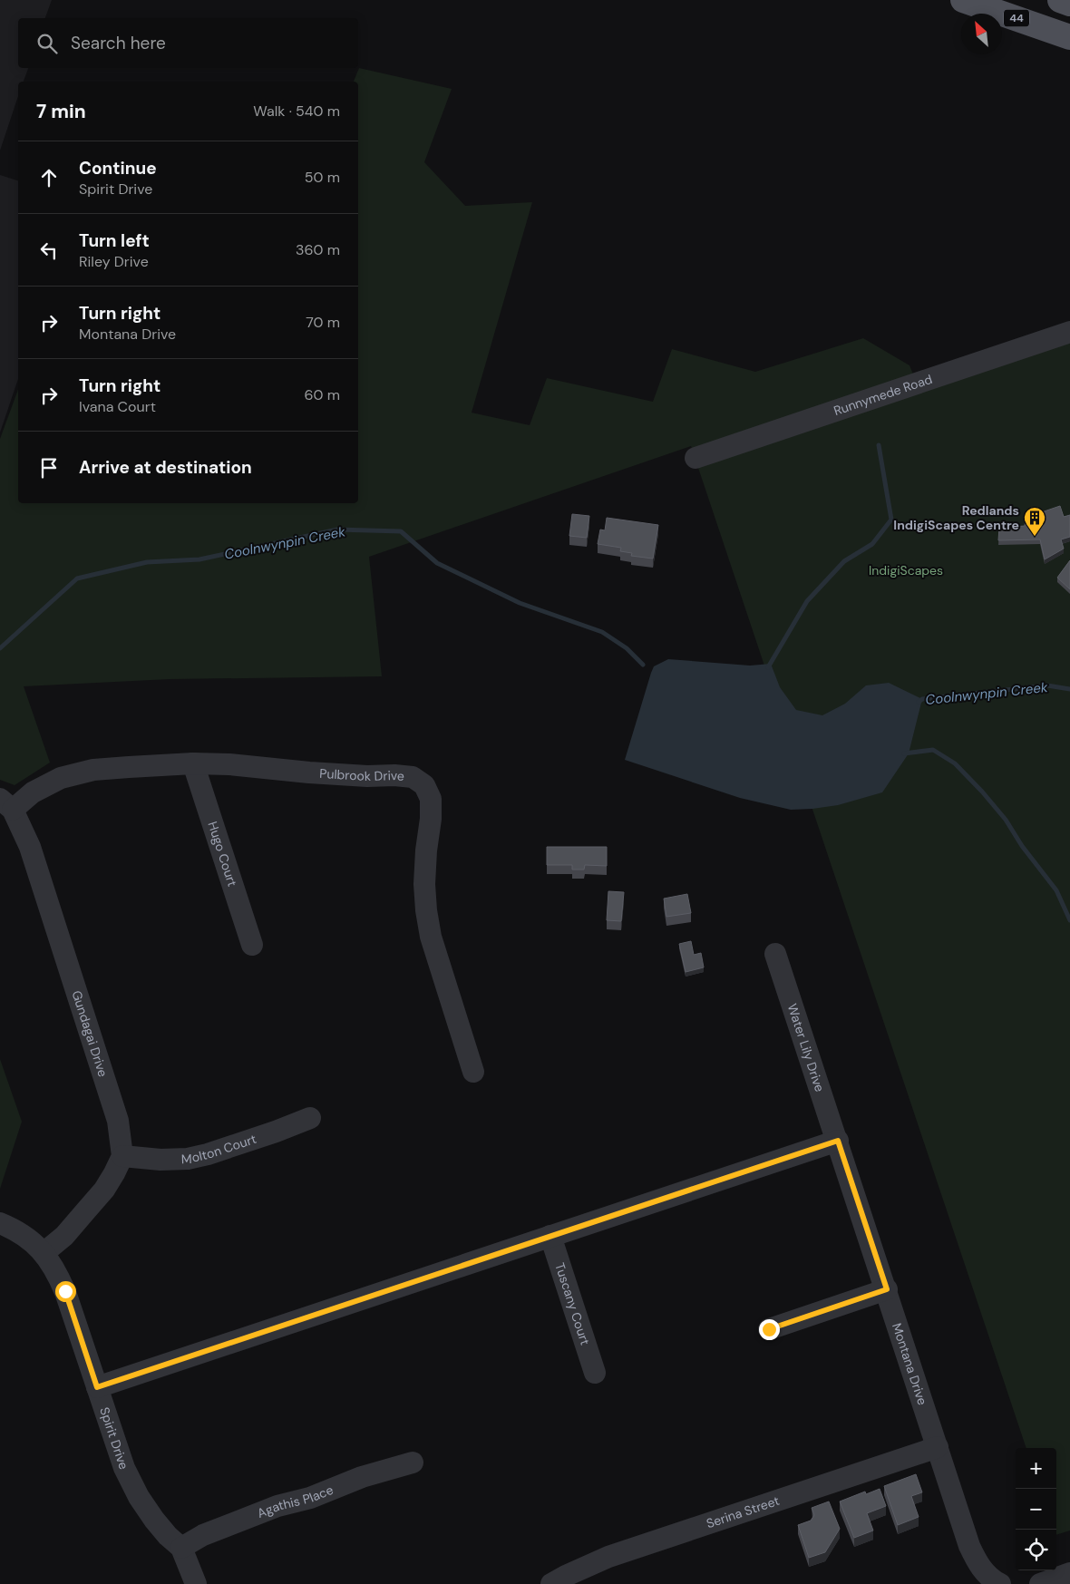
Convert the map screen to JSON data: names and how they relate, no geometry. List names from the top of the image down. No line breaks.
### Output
{"streets":{"main road":["44"],"street":["Runnymede Road","Pulbrook Drive","Hugo Court","Gundagai Drive","Water Lily Drive","Molton Court","Tuscany Court","Montana Drive","Spirit Drive","Agathis Place","Serina Street"]},"crossings":[["Pulbrook Drive","Hugo Court"],["Pulbrook Drive","Gundagai Drive"],["Gundagai Drive","Molton Court"],["Water Lily Drive","Montana Drive"],["Montana Drive","Serina Street"],["Spirit Drive","Agathis Place"]],"water":["Coolnwynpin Creek"],"parks":["IndigiScapes"],"places":{"building":["Redlands IndigiScapes Centre"]},"north":"top left","page":{"search":"Search here","heading":["7 min","Walk · 540 m"],"list":[["Continue","Spirit Drive","50 m"],["Turn left","Riley Drive","360 m"],["Turn right","Montana Drive","70 m"],["Turn right","Ivana Court","60 m"],"Arrive at destination"],"map_buttons":["+","−"]}}
